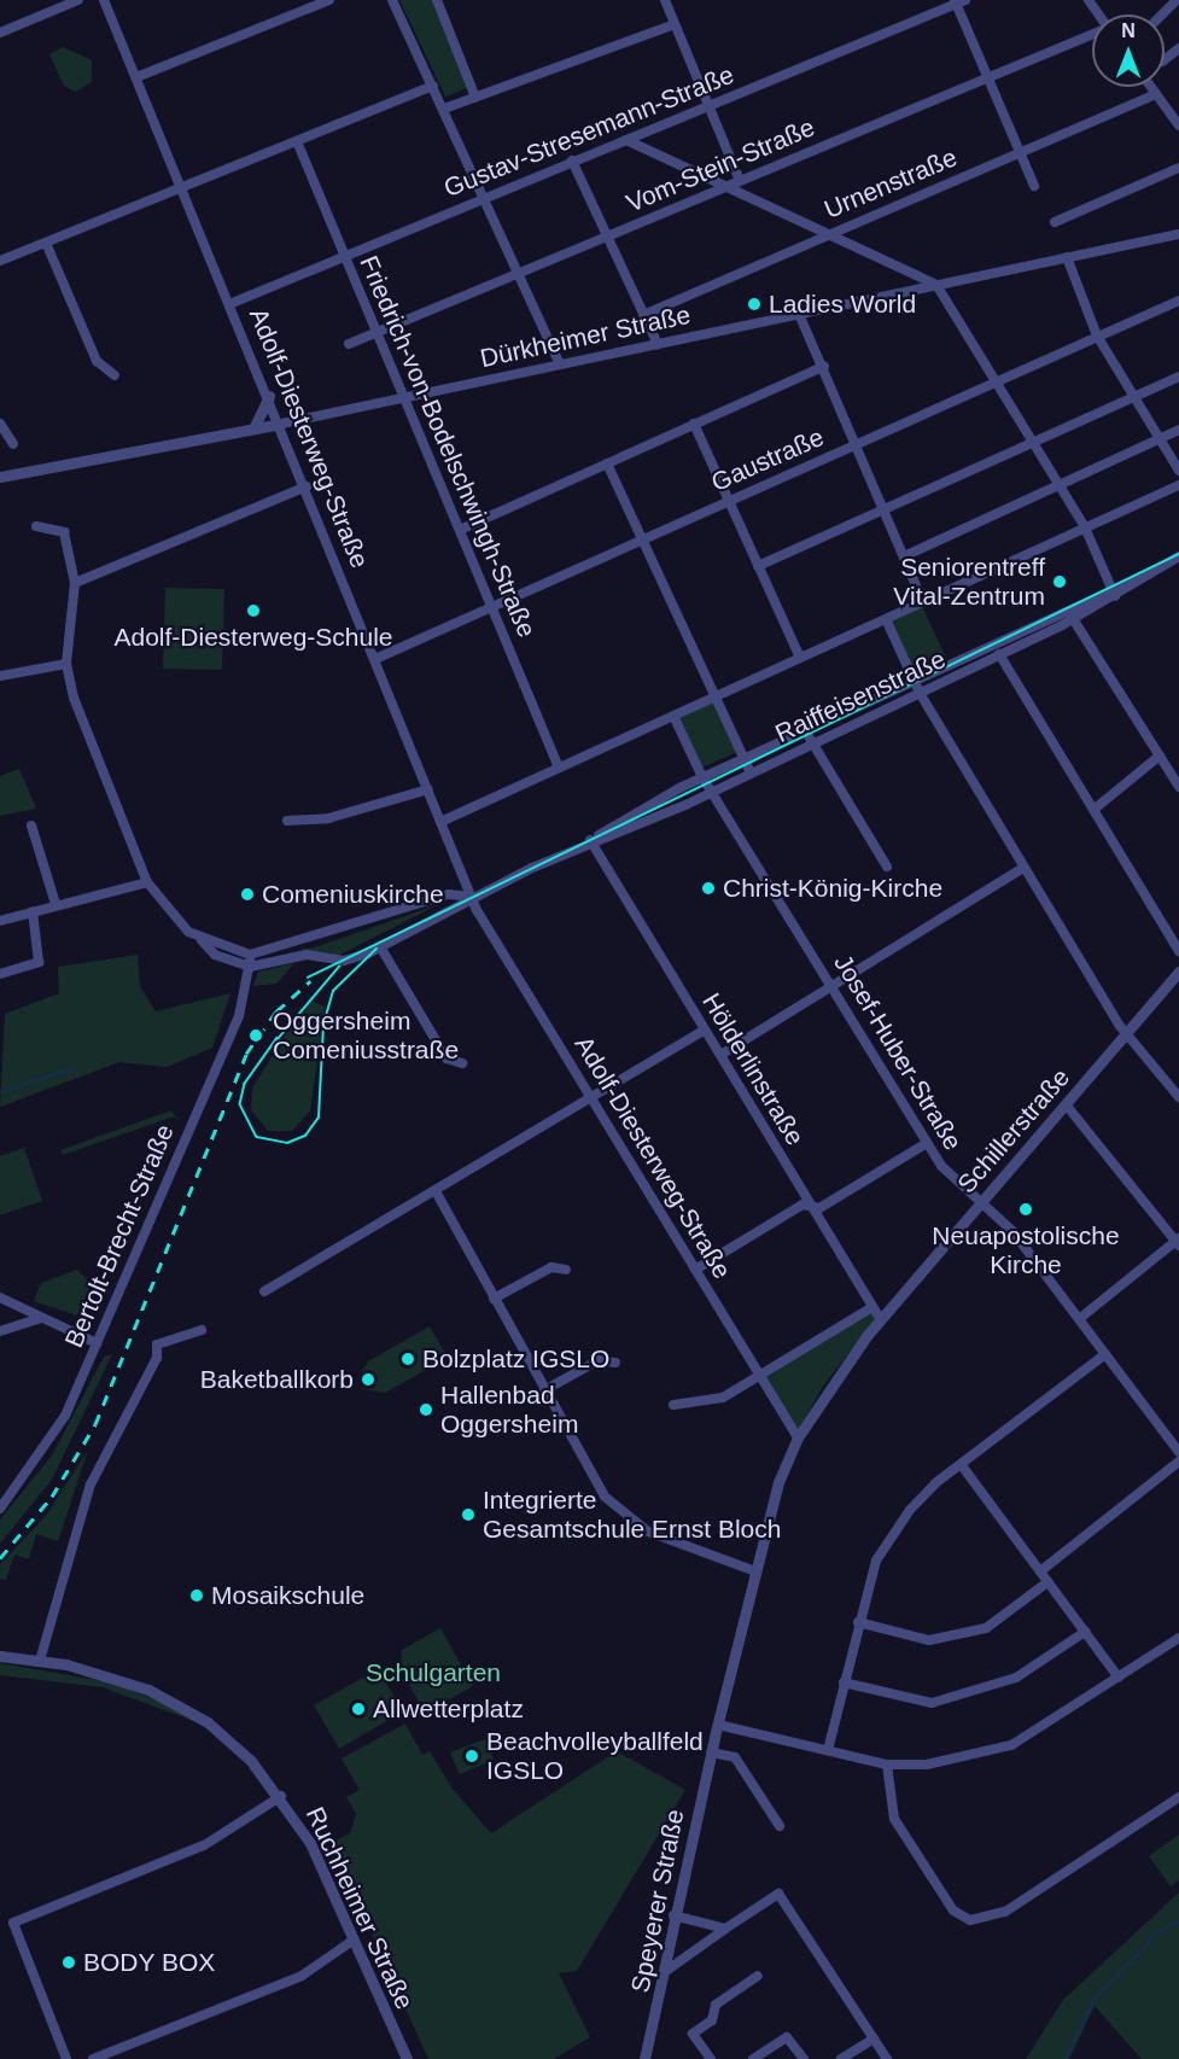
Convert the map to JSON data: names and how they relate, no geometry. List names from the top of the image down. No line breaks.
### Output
{"streets":{"street":["Gustav-Stresemann-Straße","Vom-Stein-Straße","Urnenstraße","Dürkheimer Straße","Adolf-Diesterweg-Straße","Friedrich-von-Bodelschwingh-Straße","Gaustraße","Raiffeisenstraße","Josef-Huber-Straße","Hölderlinstraße","Schillerstraße","Bertolt-Brecht-Straße","Speyerer Straße","Ruchheimer Straße"]},"crossings":[["Gustav-Stresemann-Straße","Adolf-Diesterweg-Straße"],["Gustav-Stresemann-Straße","Friedrich-von-Bodelschwingh-Straße"],["Vom-Stein-Straße","Friedrich-von-Bodelschwingh-Straße"],["Dürkheimer Straße","Adolf-Diesterweg-Straße"],["Dürkheimer Straße","Friedrich-von-Bodelschwingh-Straße"],["Adolf-Diesterweg-Straße","Gaustraße"],["Adolf-Diesterweg-Straße","Raiffeisenstraße"],["Adolf-Diesterweg-Straße","Speyerer Straße"],["Friedrich-von-Bodelschwingh-Straße","Gaustraße"],["Raiffeisenstraße","Josef-Huber-Straße"],["Raiffeisenstraße","Hölderlinstraße"],["Raiffeisenstraße","Bertolt-Brecht-Straße"],["Josef-Huber-Straße","Schillerstraße"],["Hölderlinstraße","Schillerstraße"],["Hölderlinstraße","Speyerer Straße"],["Schillerstraße","Speyerer Straße"]],"parks":["Schulgarten"],"places":["Ladies World","Seniorentreff Vital-Zentrum","Adolf-Diesterweg-Schule","Christ-König-Kirche","Comeniuskirche","Oggersheim Comeniusstraße","Neuapostolische Kirche","Bolzplatz IGSLO","Baketballkorb","Hallenbad Oggersheim","Integrierte Gesamtschule Ernst Bloch","Mosaikschule","Allwetterplatz","Beachvolleyballfeld IGSLO","BODY BOX"],"north":"top"}
